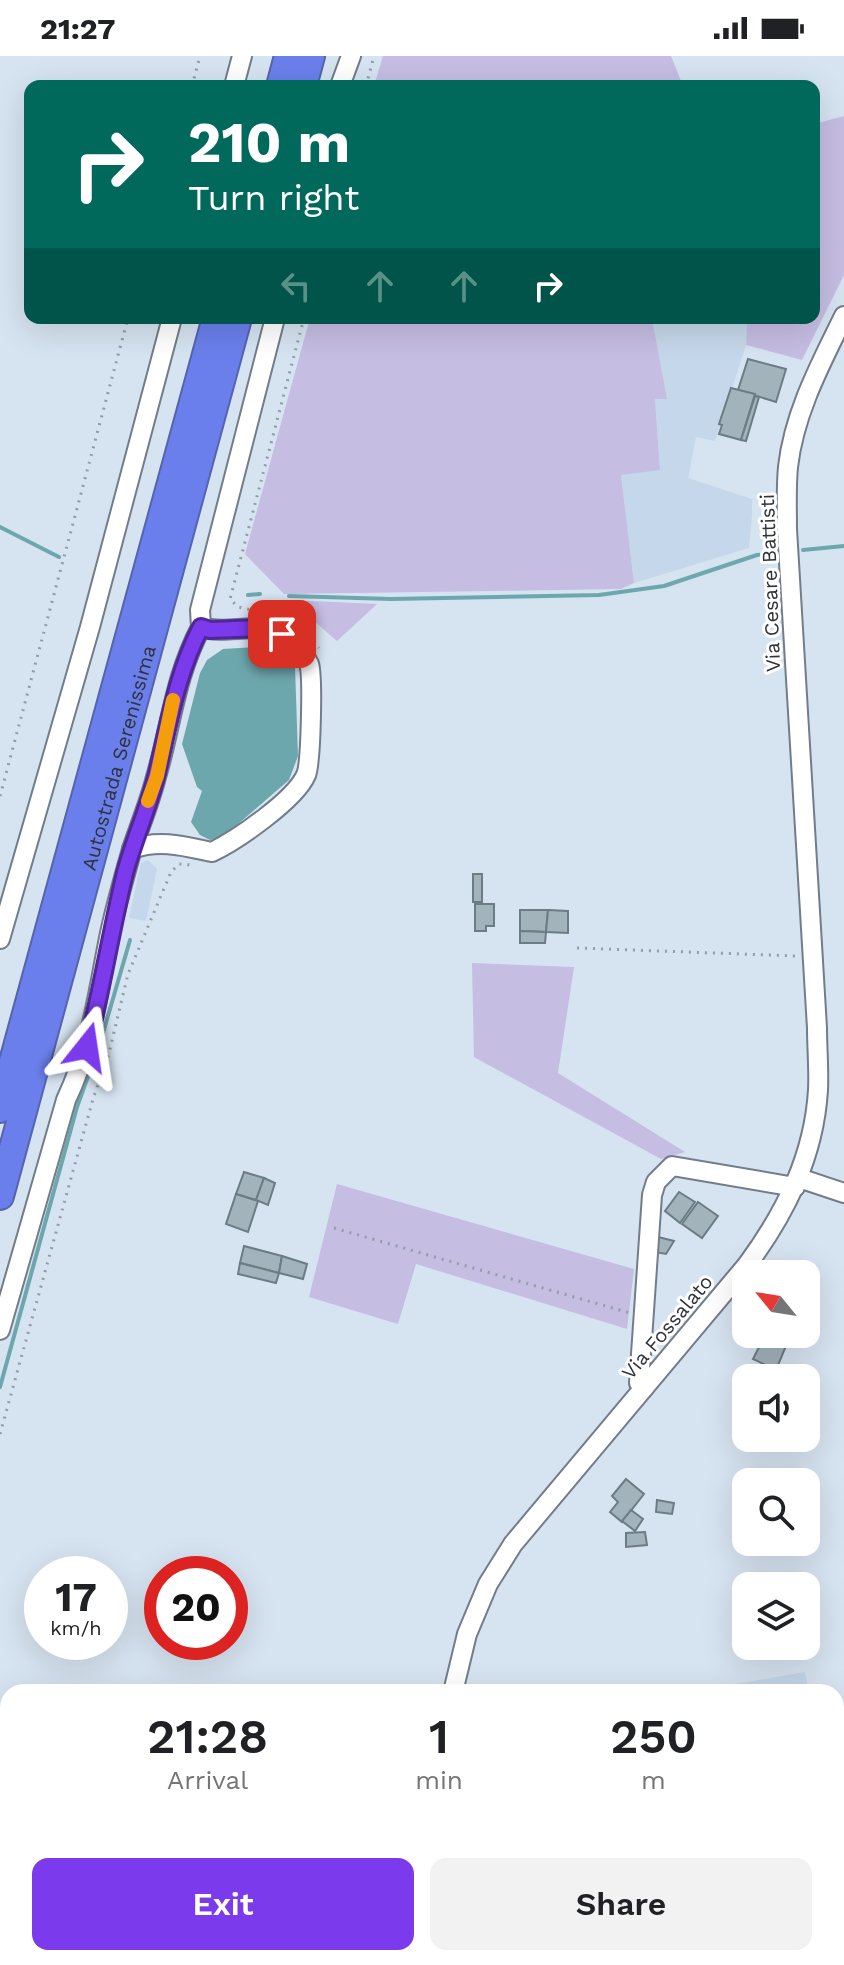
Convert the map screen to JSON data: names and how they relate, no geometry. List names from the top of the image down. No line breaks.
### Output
{"streets":{"highway":["Autostrada Serenissima"],"street":["Via Cesare Battisti","Via Fossalato"]},"crossings":[["Via Cesare Battisti","Via Fossalato"]],"north":"top left","page":{"status":"21:27","turn":["210 m","Turn right"],"speed":"17 km/h","limit":"20","eta":["21:28","Arrival","1","min","250","m"],"buttons":["Exit","Share"]}}
